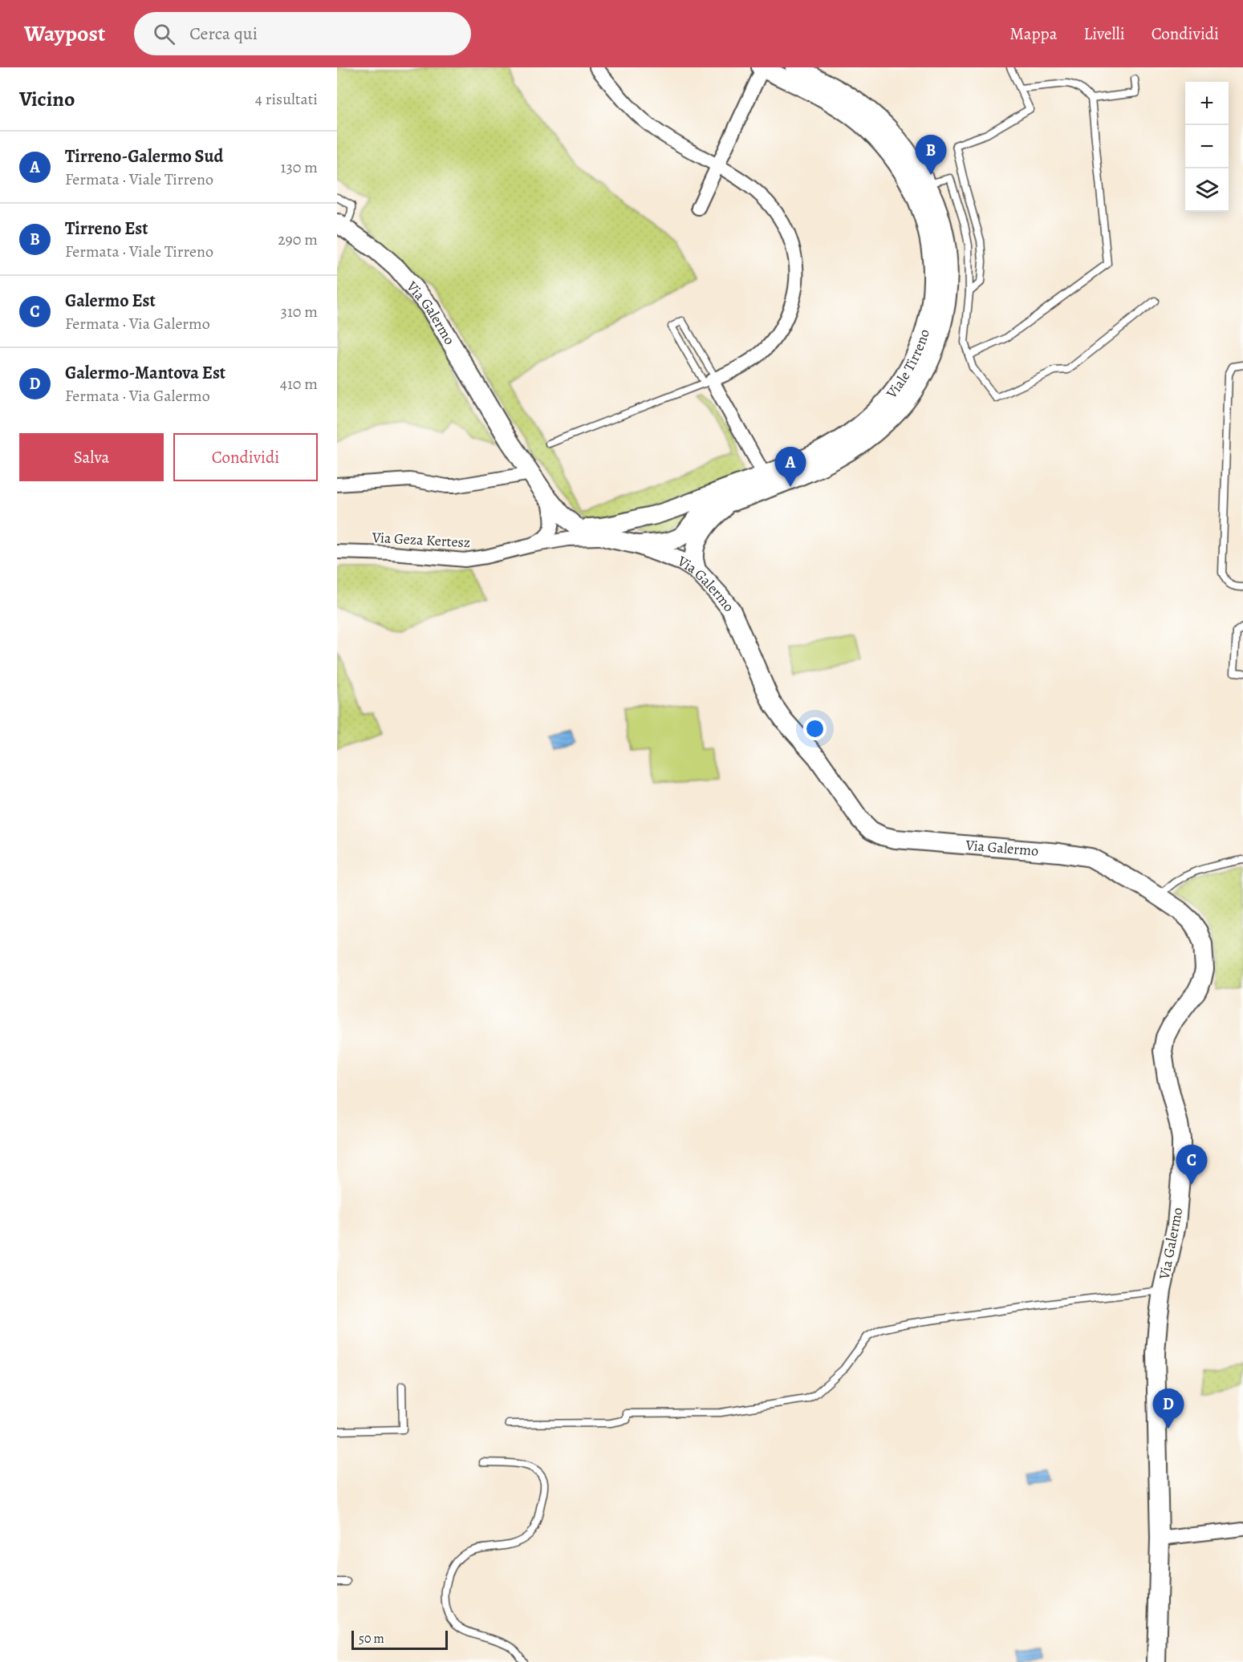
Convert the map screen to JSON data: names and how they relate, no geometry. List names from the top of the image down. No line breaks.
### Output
{"streets":{"main road":["Via Galermo","Viale Tirreno"],"street":["Via Geza Kertesz"]},"crossings":[["Via Galermo","Viale Tirreno"],["Via Galermo","Via Geza Kertesz"]],"scale_bar":"50 m","page":{"header":"Waypost","search":"Cerca qui","nav":["Mappa","Livelli","Condividi"],"heading":["Vicino","4 risultati"],"map_buttons":["+","−"],"list":[{"mark":"A","name":"Tirreno-Galermo Sud","note":"Fermata · Viale Tirreno","value":"130 m"},{"mark":"B","name":"Tirreno Est","note":"Fermata · Viale Tirreno","value":"290 m"},{"mark":"C","name":"Galermo Est","note":"Fermata · Via Galermo","value":"310 m"},{"mark":"D","name":"Galermo-Mantova Est","note":"Fermata · Via Galermo","value":"410 m"}],"pins":["B","A","C","D"],"buttons":["Salva","Condividi"],"scale":"50 m"}}
